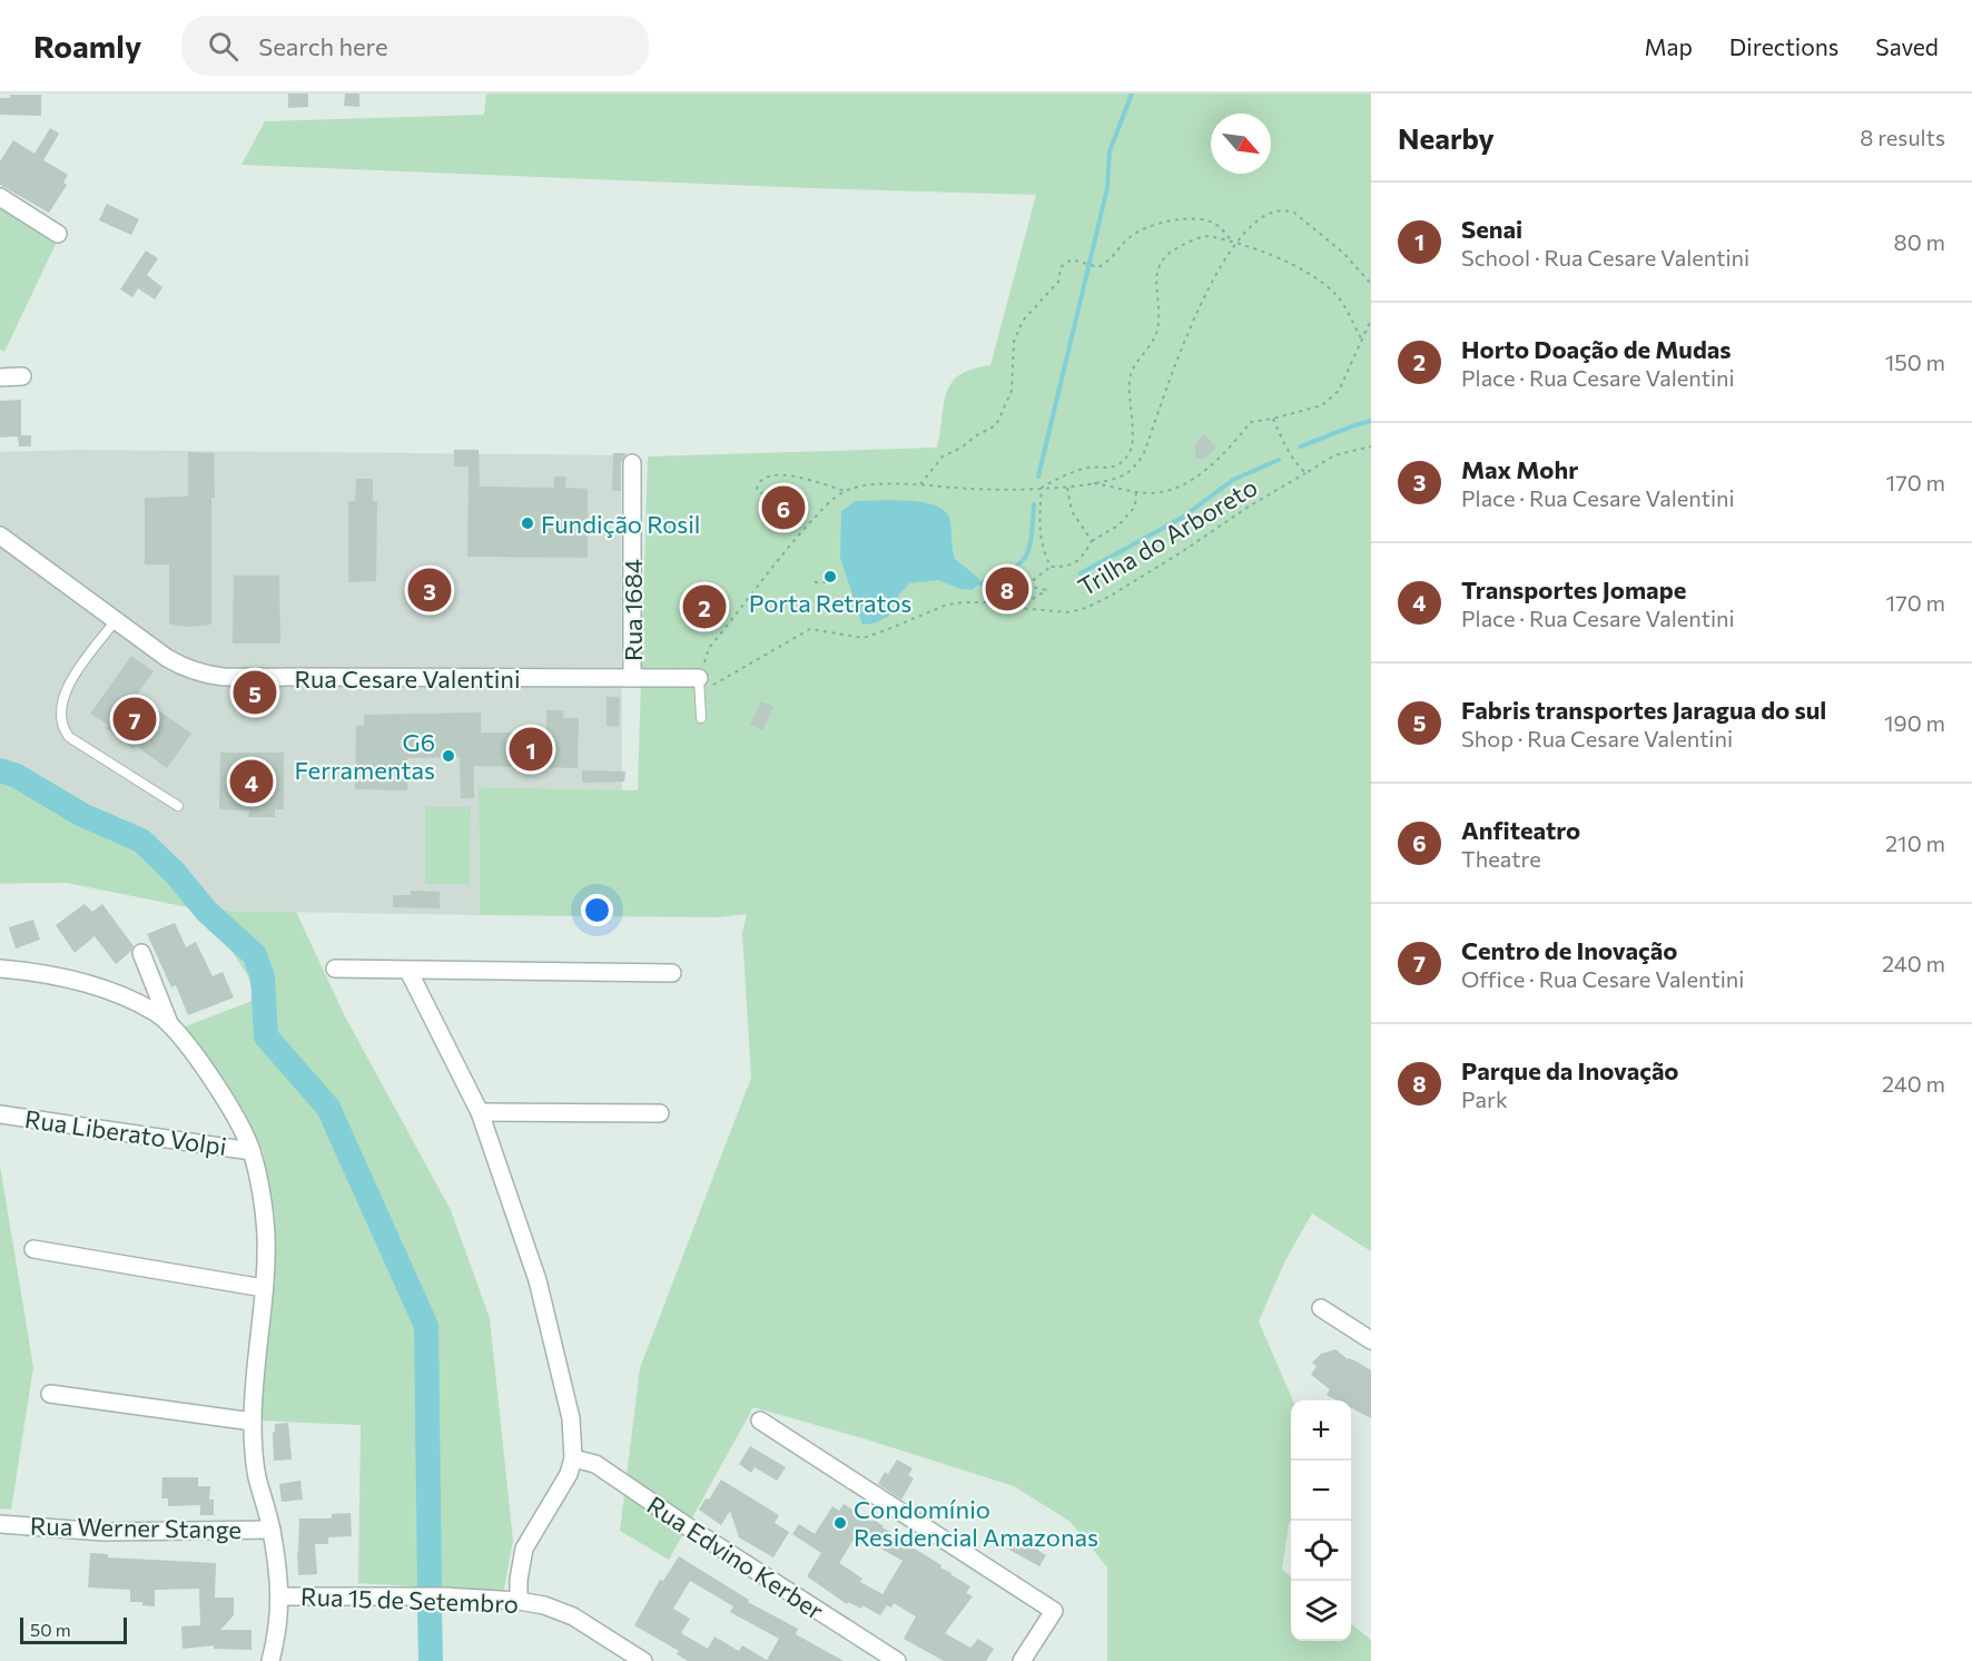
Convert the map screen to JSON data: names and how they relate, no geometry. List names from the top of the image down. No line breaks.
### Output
{"streets":{"street":["Rua 1684","Rua Cesare Valentini","Rua Liberato Volpi","Rua Werner Stange","Rua Edvino Kerber","Rua 15 de Setembro"],"path":["Trilha do Arboreto"]},"crossings":[["Trilha do Arboreto","Rua Cesare Valentini"],["Rua 1684","Rua Cesare Valentini"]],"places":["Fundição Rosil","Porta Retratos","G6 Ferramentas","Condomínio Residencial Amazonas"],"scale_bar":"50 m","north":"bottom right","page":{"header":"Roamly","search":"Search here","nav":["Map","Directions","Saved"],"heading":["Nearby","8 results"],"list":[{"mark":"1","name":"Senai","note":"School · Rua Cesare Valentini","value":"80 m"},{"mark":"2","name":"Horto Doação de Mudas","note":"Place · Rua Cesare Valentini","value":"150 m"},{"mark":"3","name":"Max Mohr","note":"Place · Rua Cesare Valentini","value":"170 m"},{"mark":"4","name":"Transportes Jomape","note":"Place · Rua Cesare Valentini","value":"170 m"},{"mark":"5","name":"Fabris transportes Jaragua do sul","note":"Shop · Rua Cesare Valentini","value":"190 m"},{"mark":"6","name":"Anfiteatro","note":"Theatre","value":"210 m"},{"mark":"7","name":"Centro de Inovação","note":"Office · Rua Cesare Valentini","value":"240 m"},{"mark":"8","name":"Parque da Inovação","note":"Park","value":"240 m"}],"pins":["6","8","3","2","5","7","1","4"],"map_buttons":["+","−"],"scale":"50 m"}}
